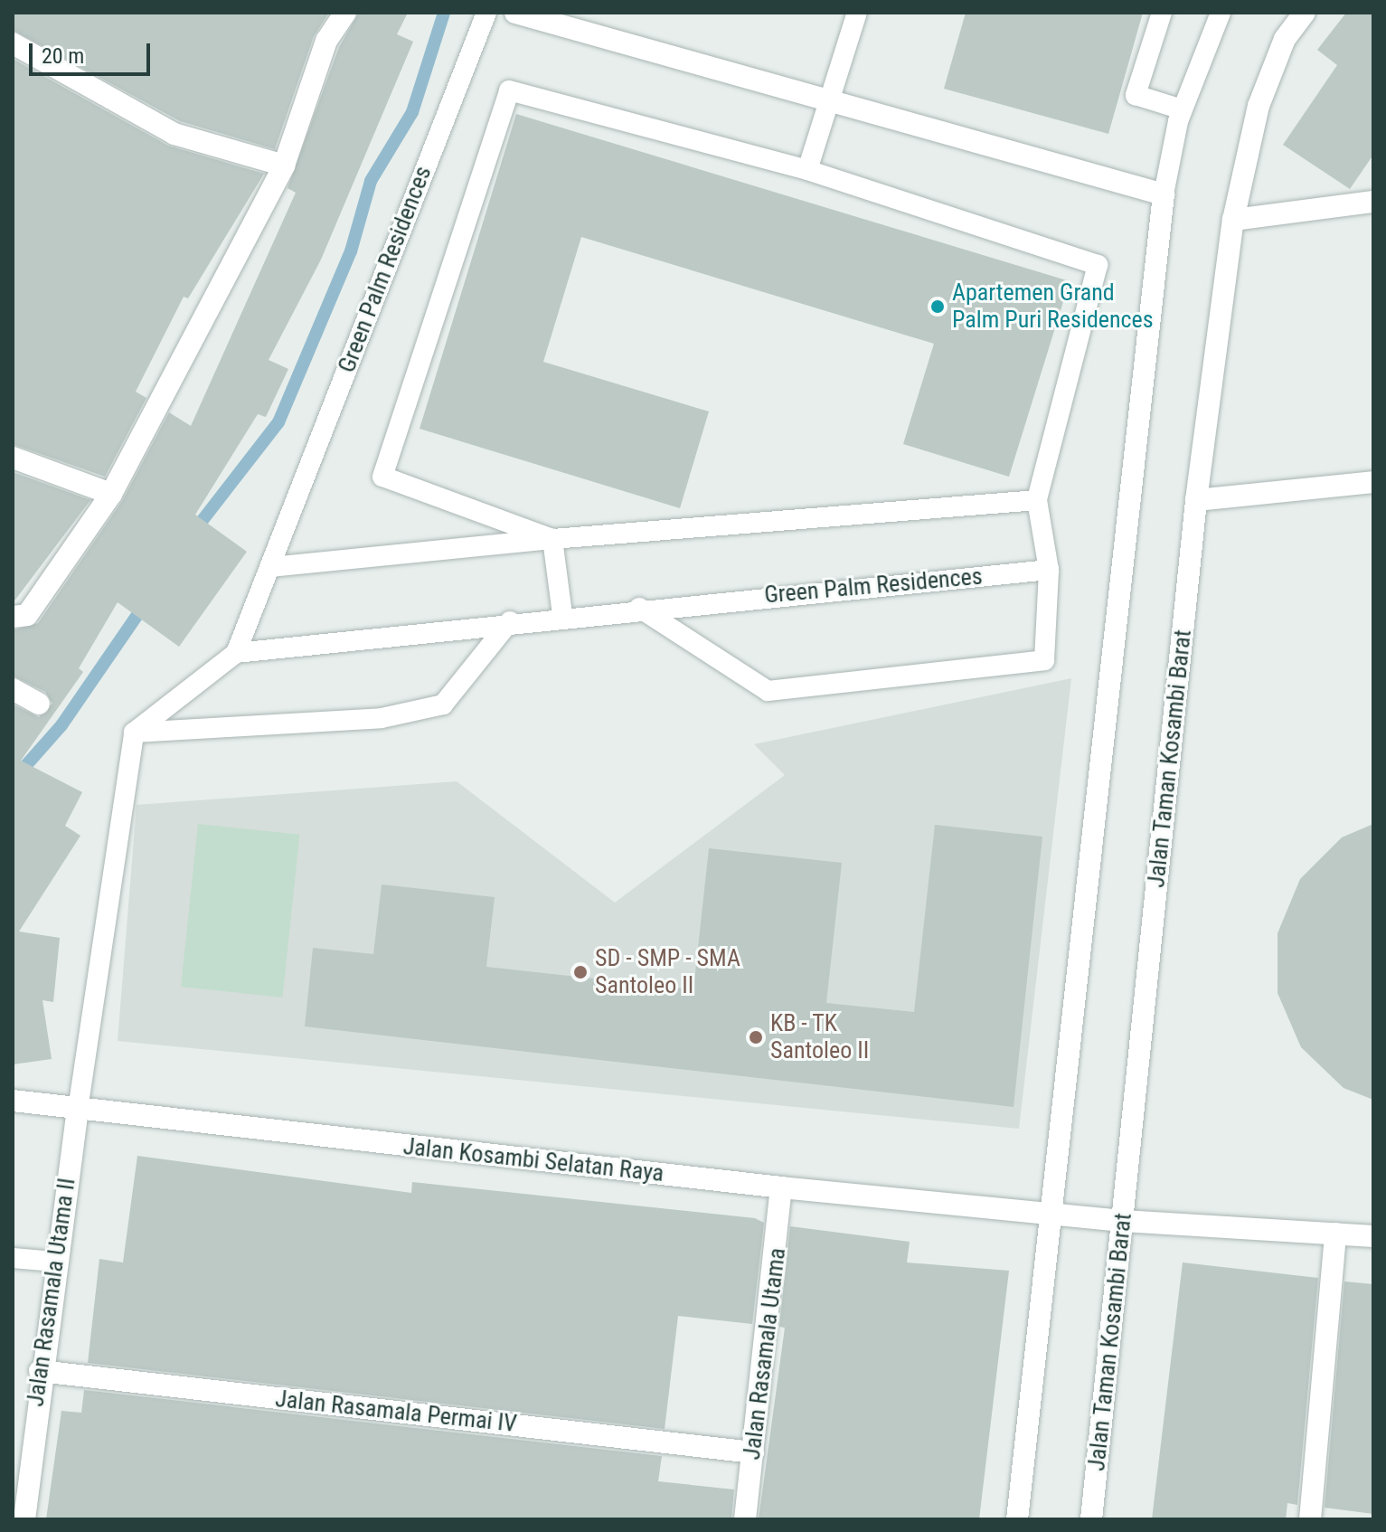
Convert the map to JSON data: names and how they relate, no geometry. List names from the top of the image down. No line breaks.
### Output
{"streets":{"street":["Jalan Taman Kosambi Barat","Jalan Kosambi Selatan Raya","Jalan Rasamala Utama II","Jalan Rasamala Utama","Jalan Rasamala Permai IV"],"lane":["Green Palm Residences"]},"crossings":[["Jalan Taman Kosambi Barat","Jalan Kosambi Selatan Raya"],["Jalan Kosambi Selatan Raya","Jalan Rasamala Utama II"],["Jalan Kosambi Selatan Raya","Jalan Rasamala Utama"],["Jalan Rasamala Utama II","Jalan Rasamala Permai IV"],["Jalan Rasamala Utama","Jalan Rasamala Permai IV"]],"places":["Apartemen Grand Palm Puri Residences","SD - SMP - SMA Santoleo II","KB - TK Santoleo II"],"scale_bar":"20 m"}
